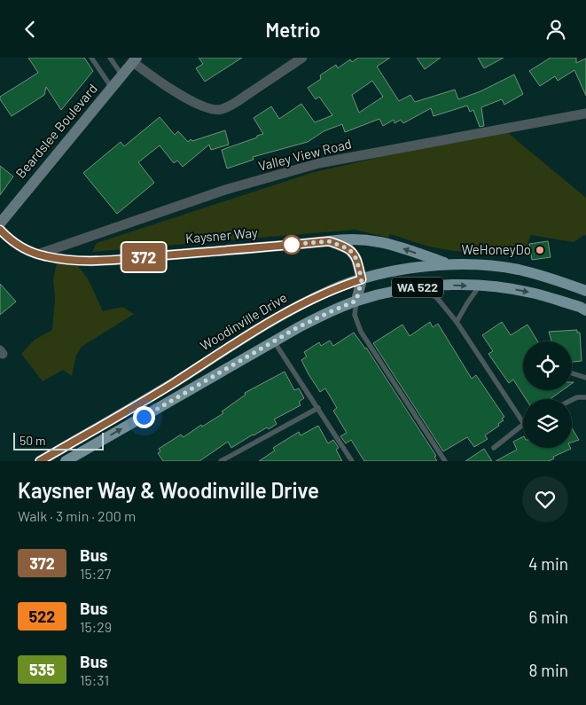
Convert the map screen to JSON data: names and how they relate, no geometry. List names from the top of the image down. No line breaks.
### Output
{"streets":{"main road":["Beardslee Boulevard","Kaysner Way","WA 522","Woodinville Drive"],"street":["Valley View Road"]},"crossings":[["Valley View Road","Kaysner Way"],["Kaysner Way","Woodinville Drive"]],"places":["WeHoneyDo"],"lines":["bus line 372"],"scale_bar":"50 m","page":{"header":"Metrio","on_map":"372","scale":"50 m","heading":["Kaysner Way & Woodinville Drive","Walk · 3 min · 200 m"],"list":[{"mark":"372","name":"Bus","note":"15:27","value":"4 min"},{"mark":"522","name":"Bus","note":"15:29","value":"6 min"},{"mark":"535","name":"Bus","note":"15:31","value":"8 min"}]}}
